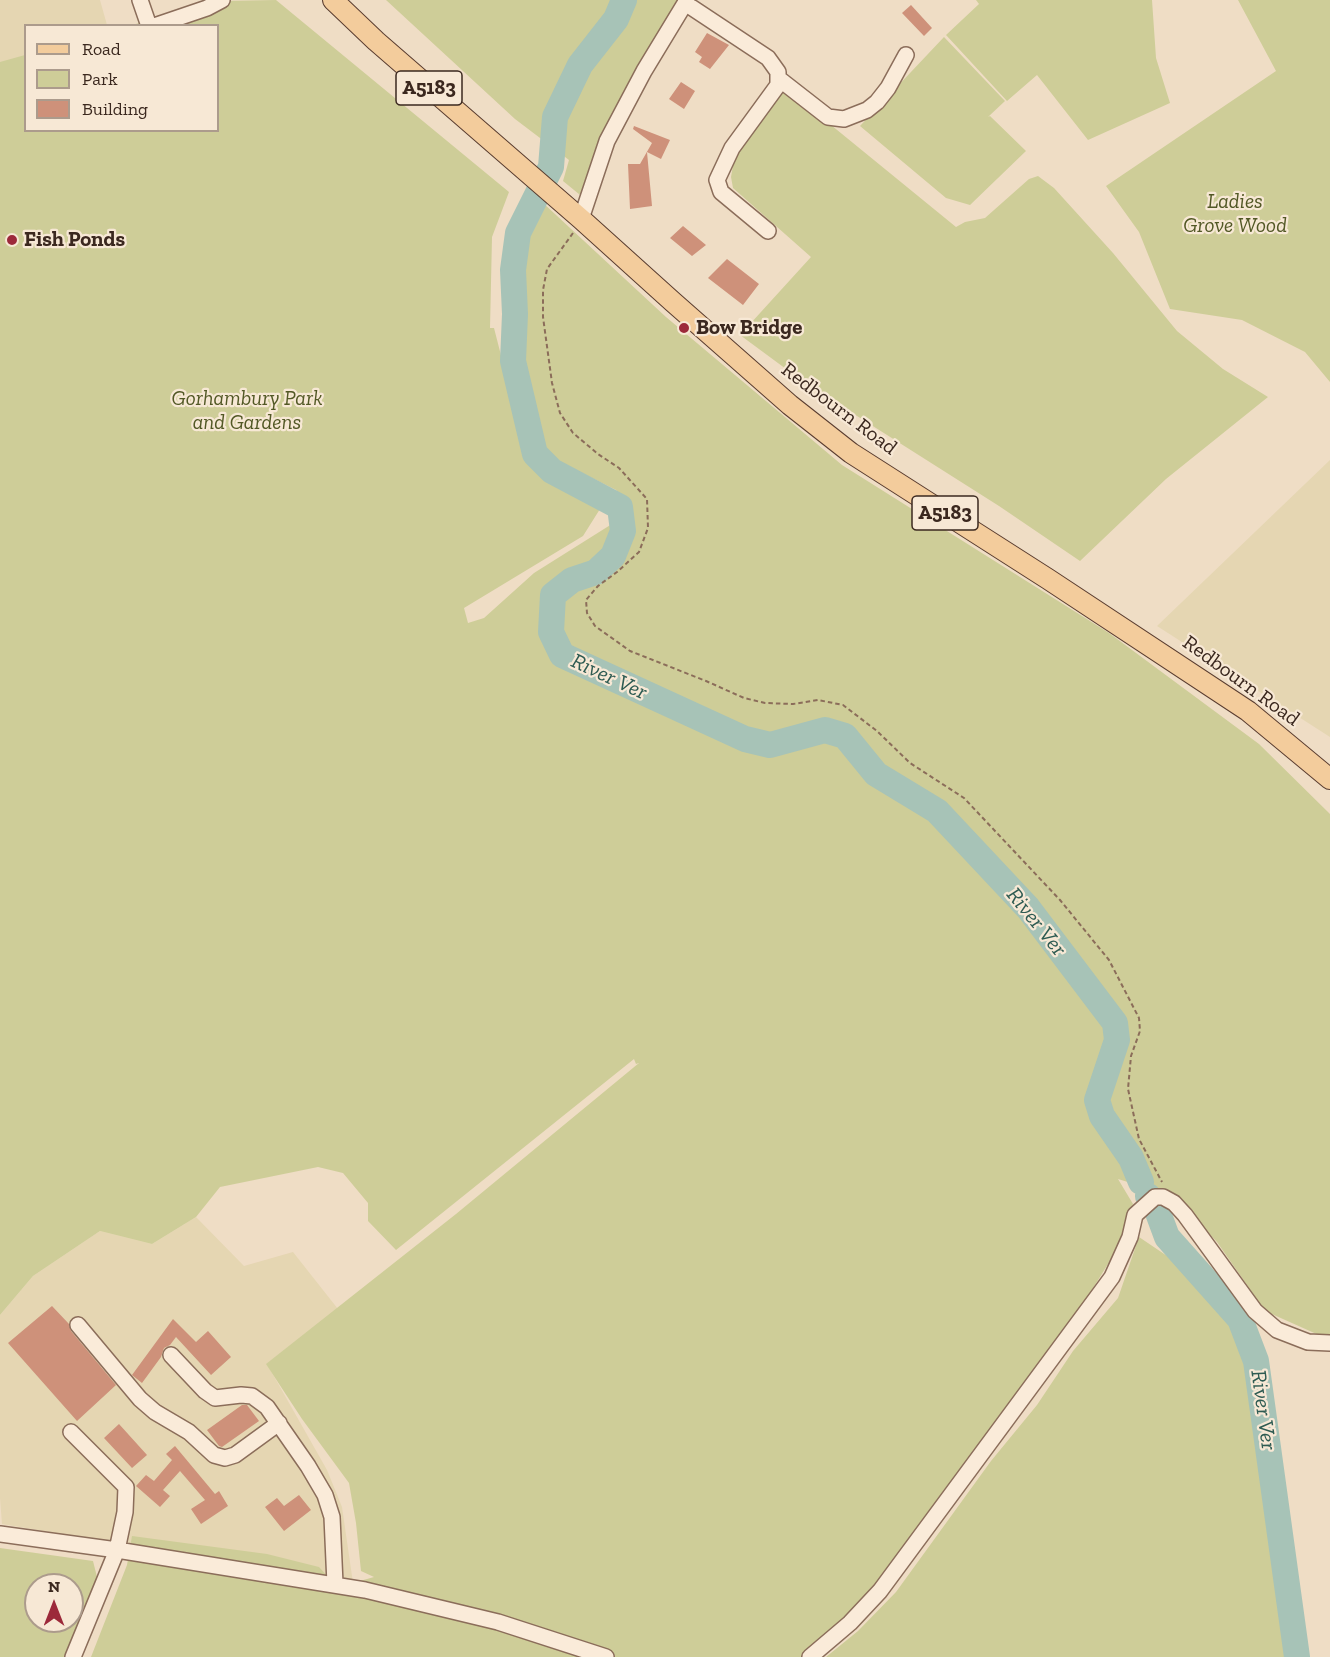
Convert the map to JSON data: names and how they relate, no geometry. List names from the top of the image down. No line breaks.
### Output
{"streets":{"main road":["A5183","Redbourn Road"]},"water":["River Ver"],"parks":["Ladies Grove Wood","Gorhambury Park and Gardens"],"places":["Fish Ponds","Bow Bridge"],"legend":["Road","Park","Building"],"north":"top"}
